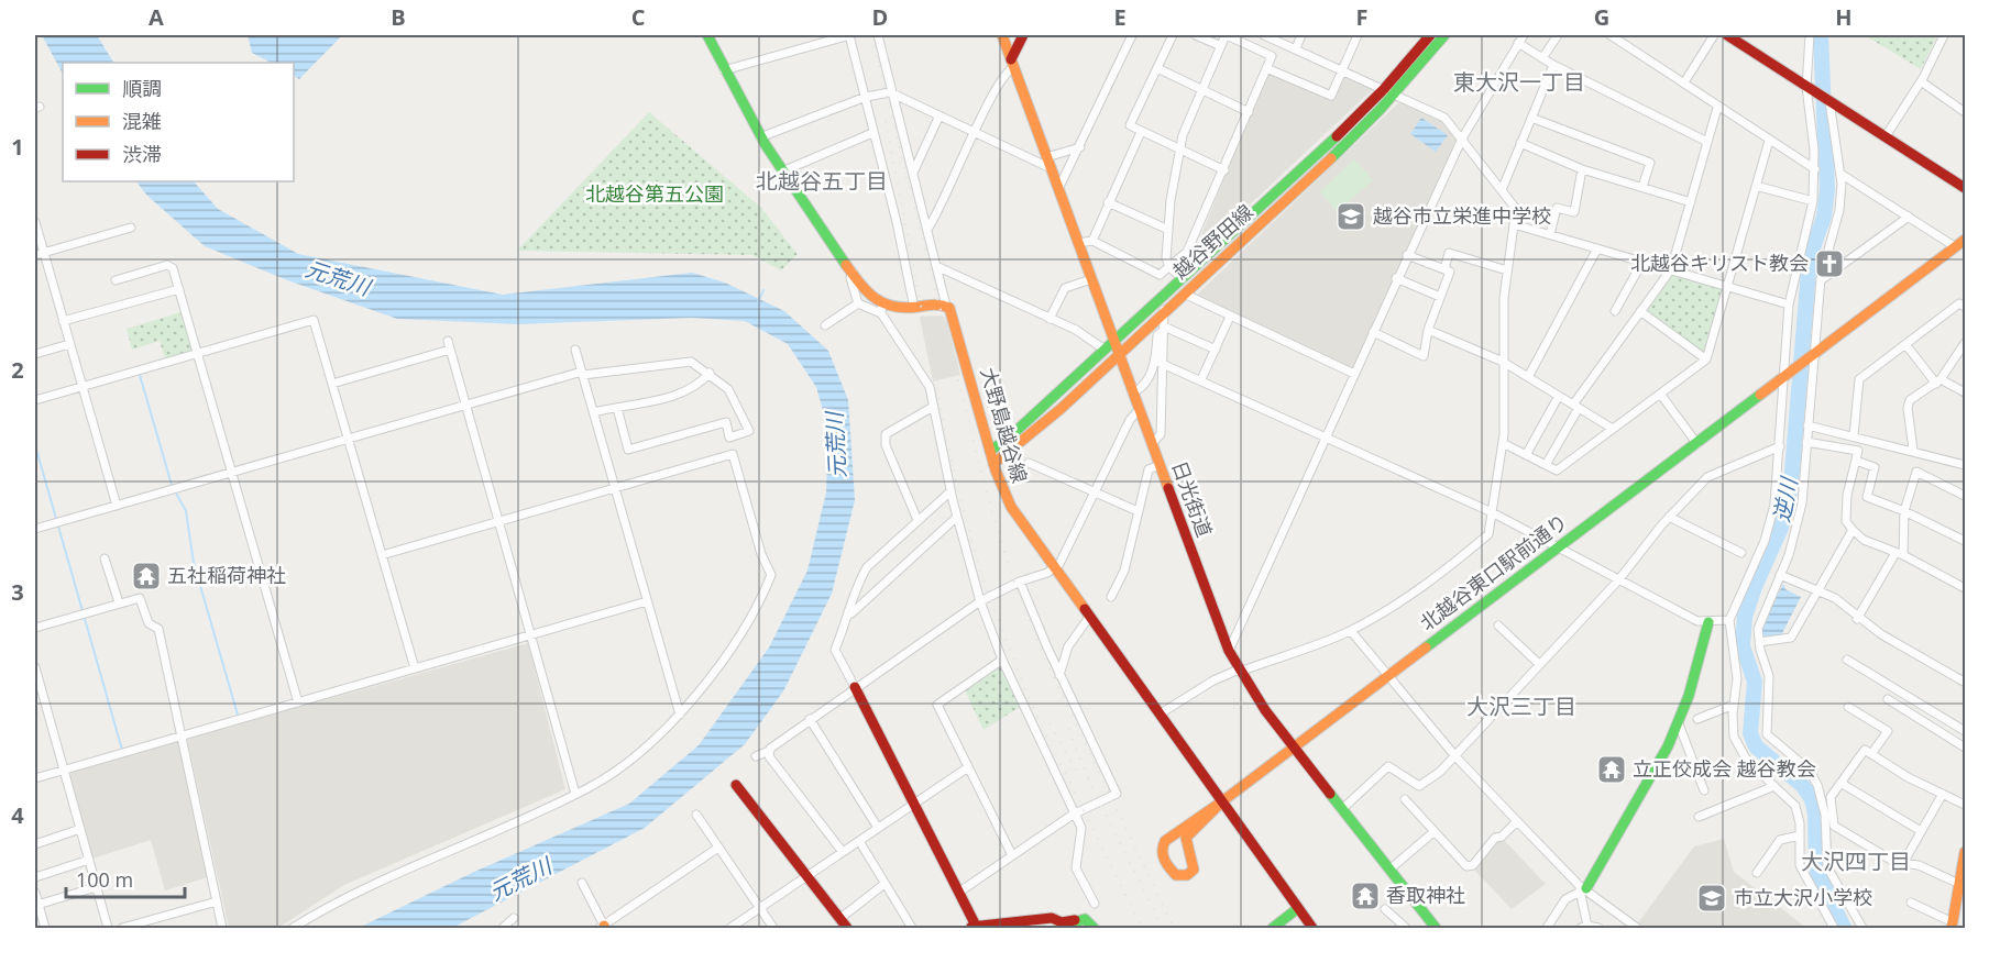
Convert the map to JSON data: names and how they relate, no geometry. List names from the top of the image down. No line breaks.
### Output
{"streets":{"main road":["越谷野田線","大野島越谷線","日光街道","北越谷東口駅前通り"]},"crossings":[["越谷野田線","大野島越谷線"],["越谷野田線","日光街道"],["大野島越谷線","北越谷東口駅前通り"],["日光街道","北越谷東口駅前通り"]],"districts":["東大沢一丁目","北越谷五丁目","大沢三丁目","大沢四丁目"],"water":["元荒川","逆川"],"parks":["北越谷第五公園"],"places":{"school or university":["越谷市立栄進中学校","市立大沢小学校"],"church":["北越谷キリスト教会"],"temple":["五社稲荷神社","立正佼成会 越谷教会","香取神社"]},"legend":["順調","混雑","渋滞"],"scale_bar":"100 m","grid":{"columns":["A","B","C","D","E","F","G","H"],"rows":["1","2","3","4"]}}
